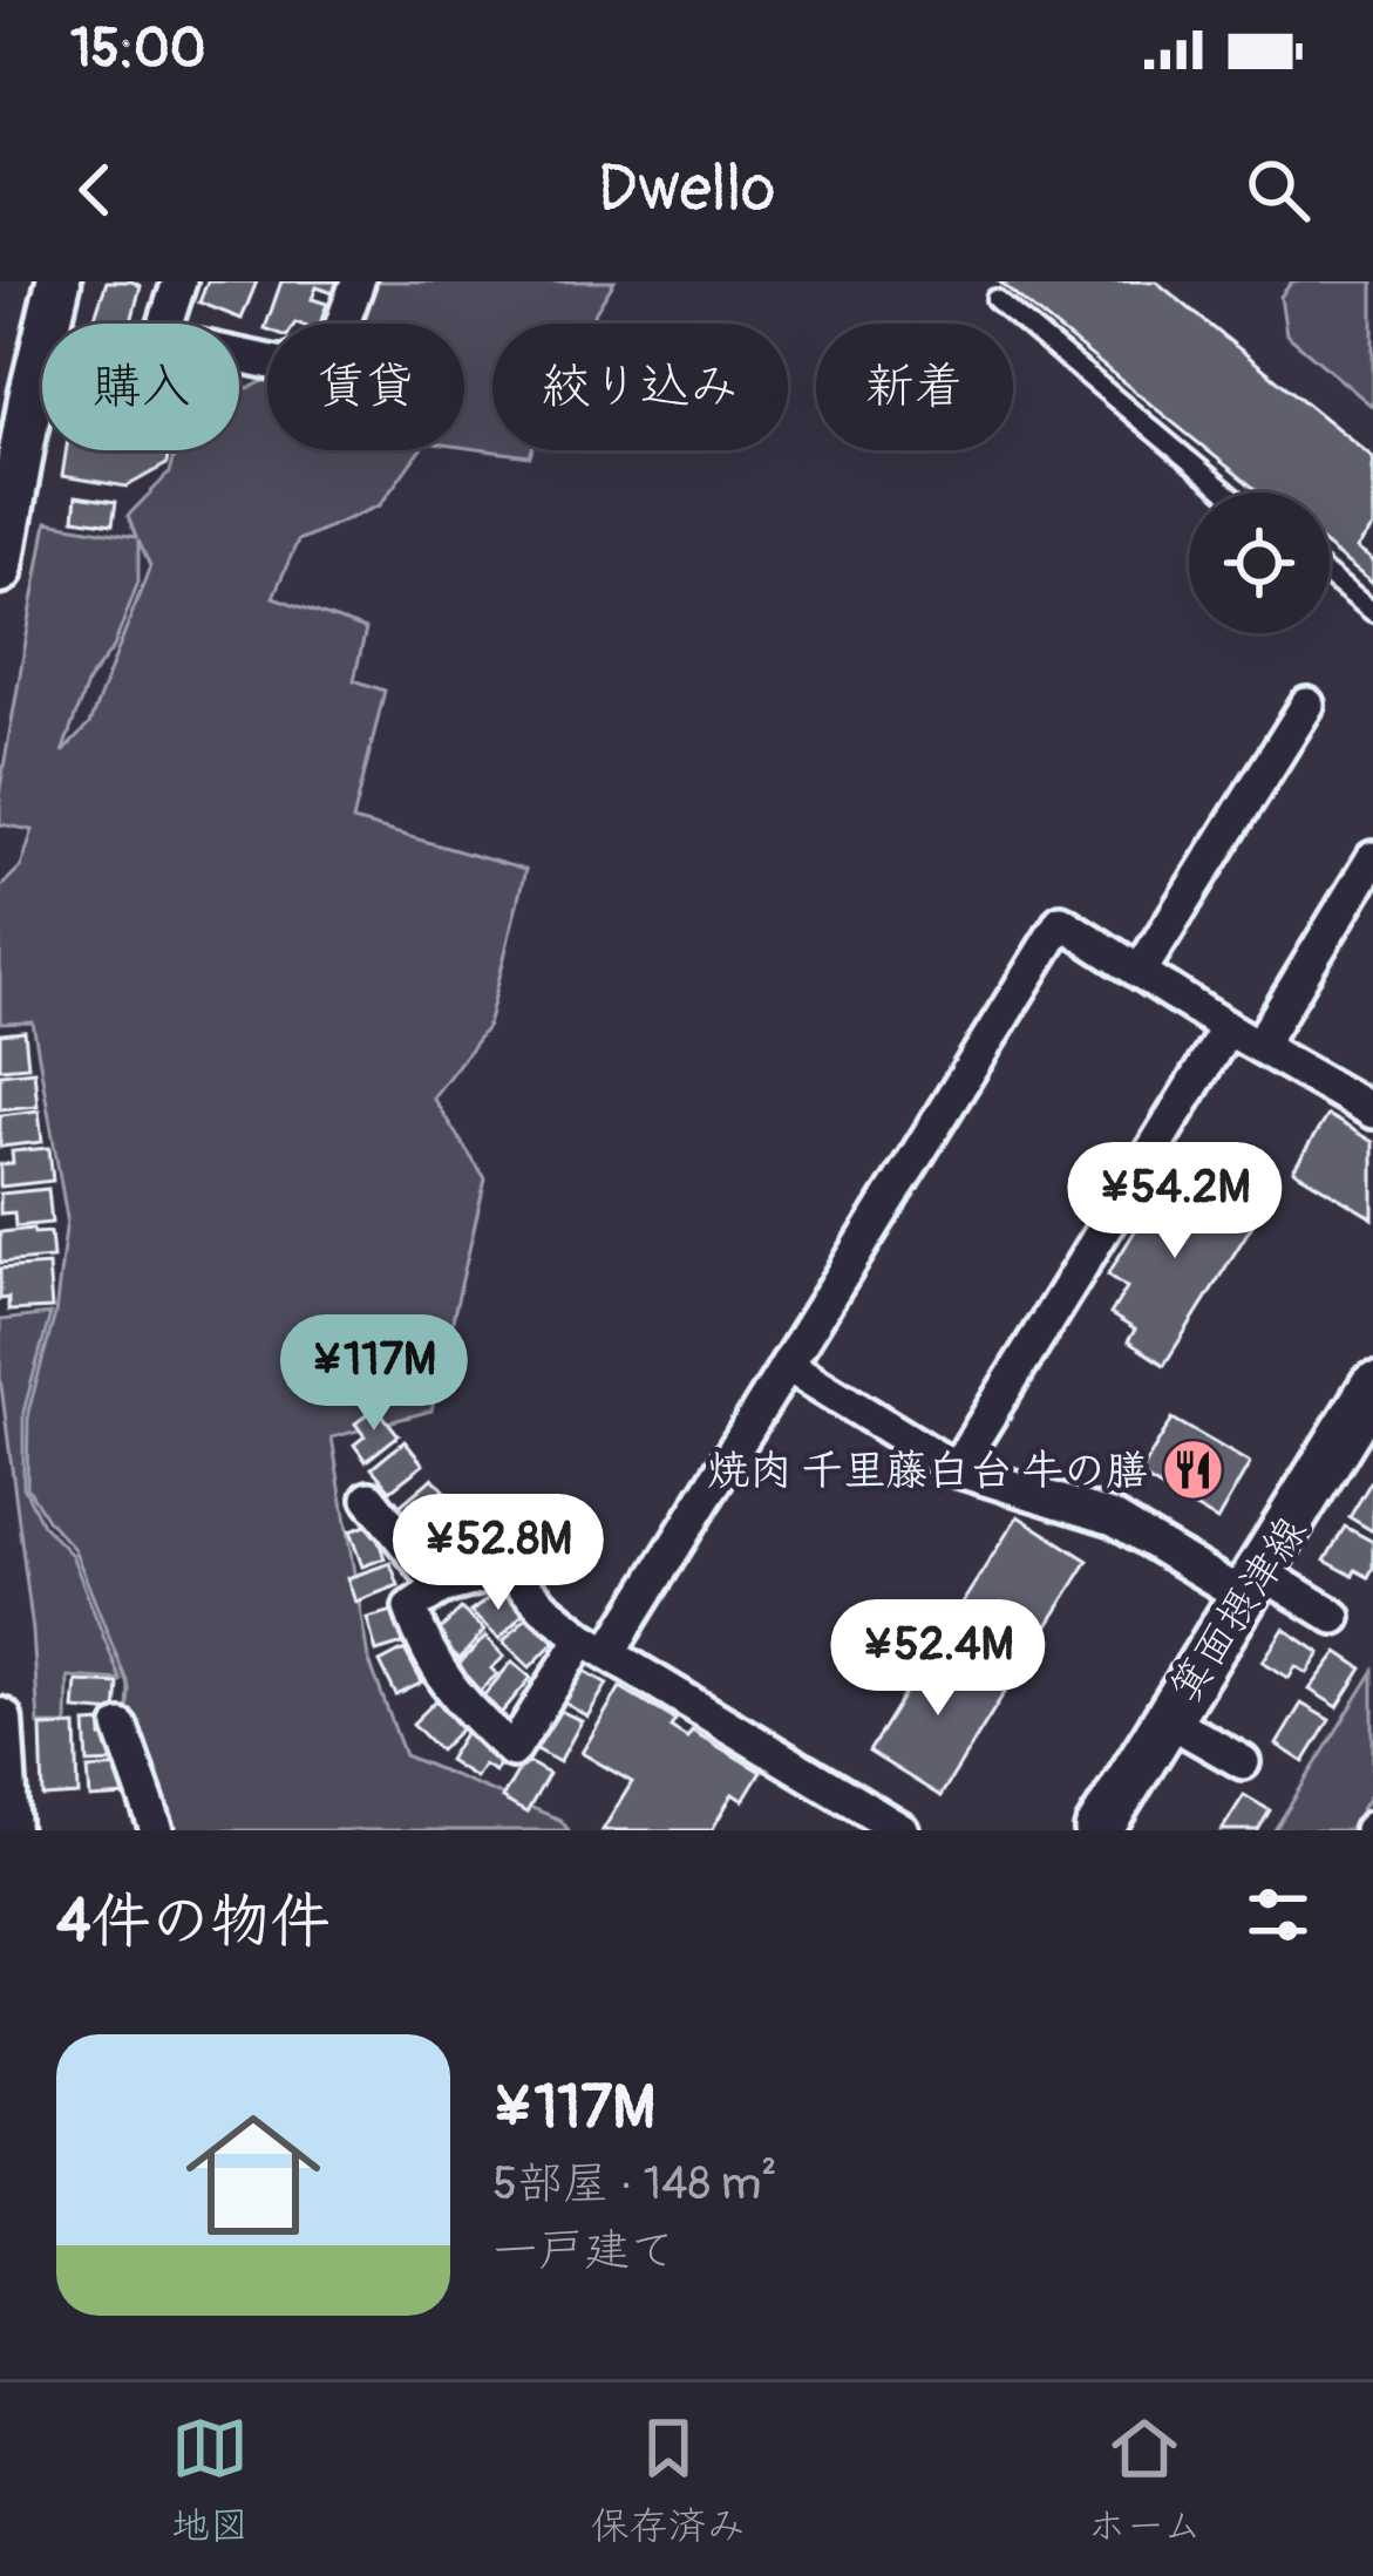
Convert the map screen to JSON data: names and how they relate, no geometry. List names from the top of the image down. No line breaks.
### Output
{"streets":{"main road":["箕面摂津線"]},"places":{"restaurant":["焼肉 千里藤白台 牛の膳"]},"page":{"status":"15:00","header":"Dwello","chip":["購入","賃貸","絞り込み","新着"],"price":["¥54.2M","¥117M","¥52.8M","¥52.4M"],"heading":"4件の物件","list":[{"name":"¥117M","note":"5部屋 · 148 m² · 一戸建て"}],"tabs":["地図","保存済み","ホーム"]}}
